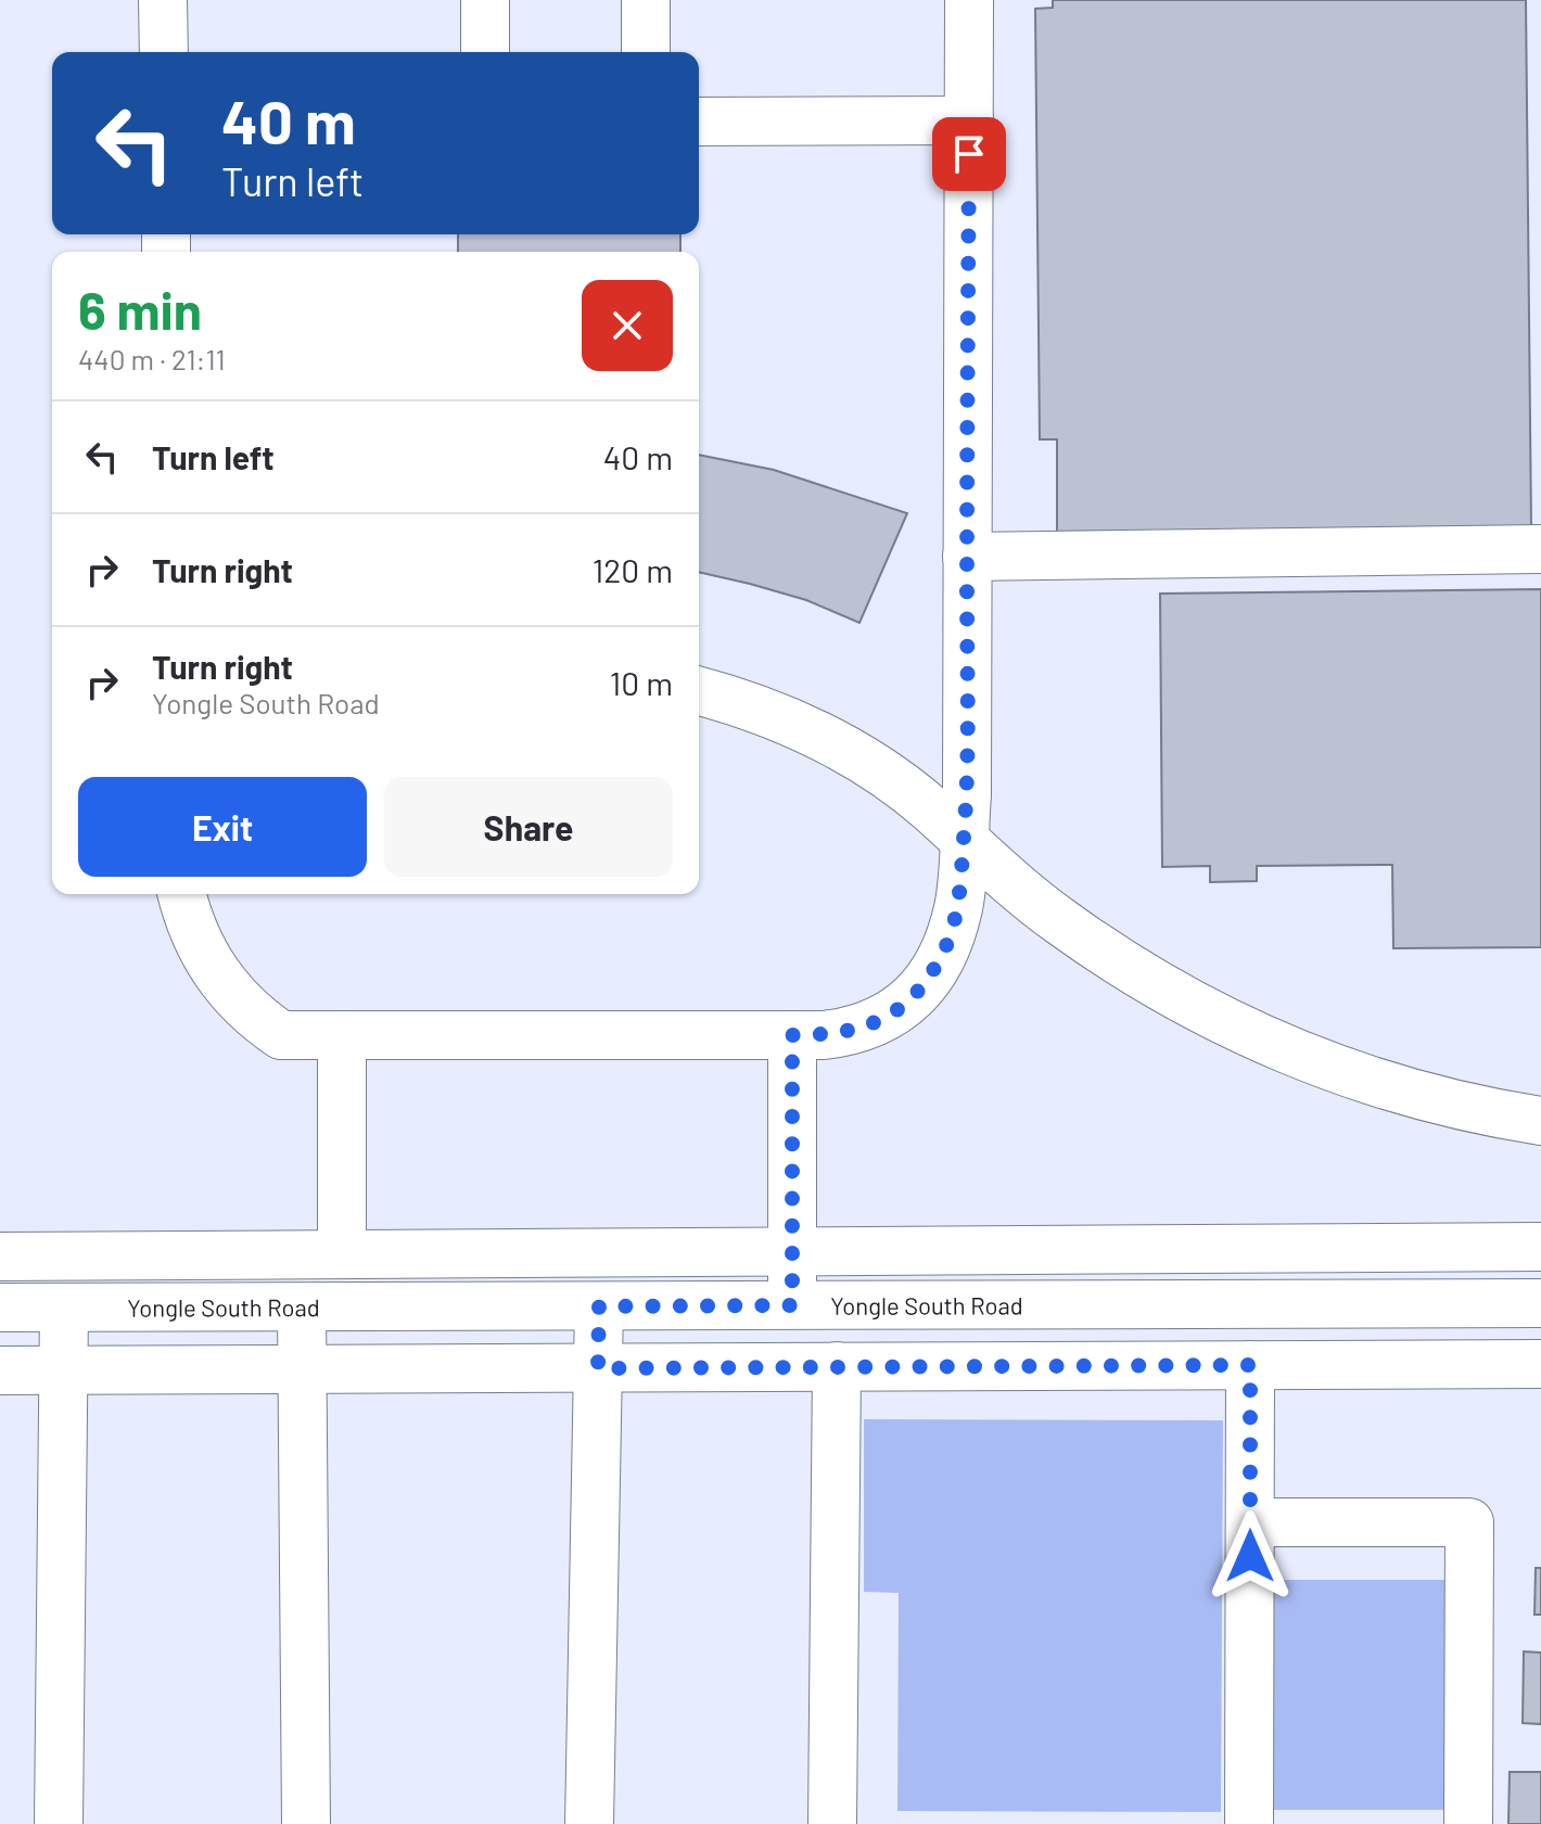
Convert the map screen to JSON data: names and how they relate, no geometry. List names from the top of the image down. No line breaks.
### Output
{"streets":{"street":["Yongle South Road"]},"page":{"turn":["40 m","Turn left"],"heading":["6 min","440 m · 21:11"],"list":[{"name":"Turn left","value":"40 m"},{"name":"Turn right","value":"120 m"},{"name":"Turn right","note":"Yongle South Road","value":"10 m"}],"buttons":["Exit","Share"]}}
